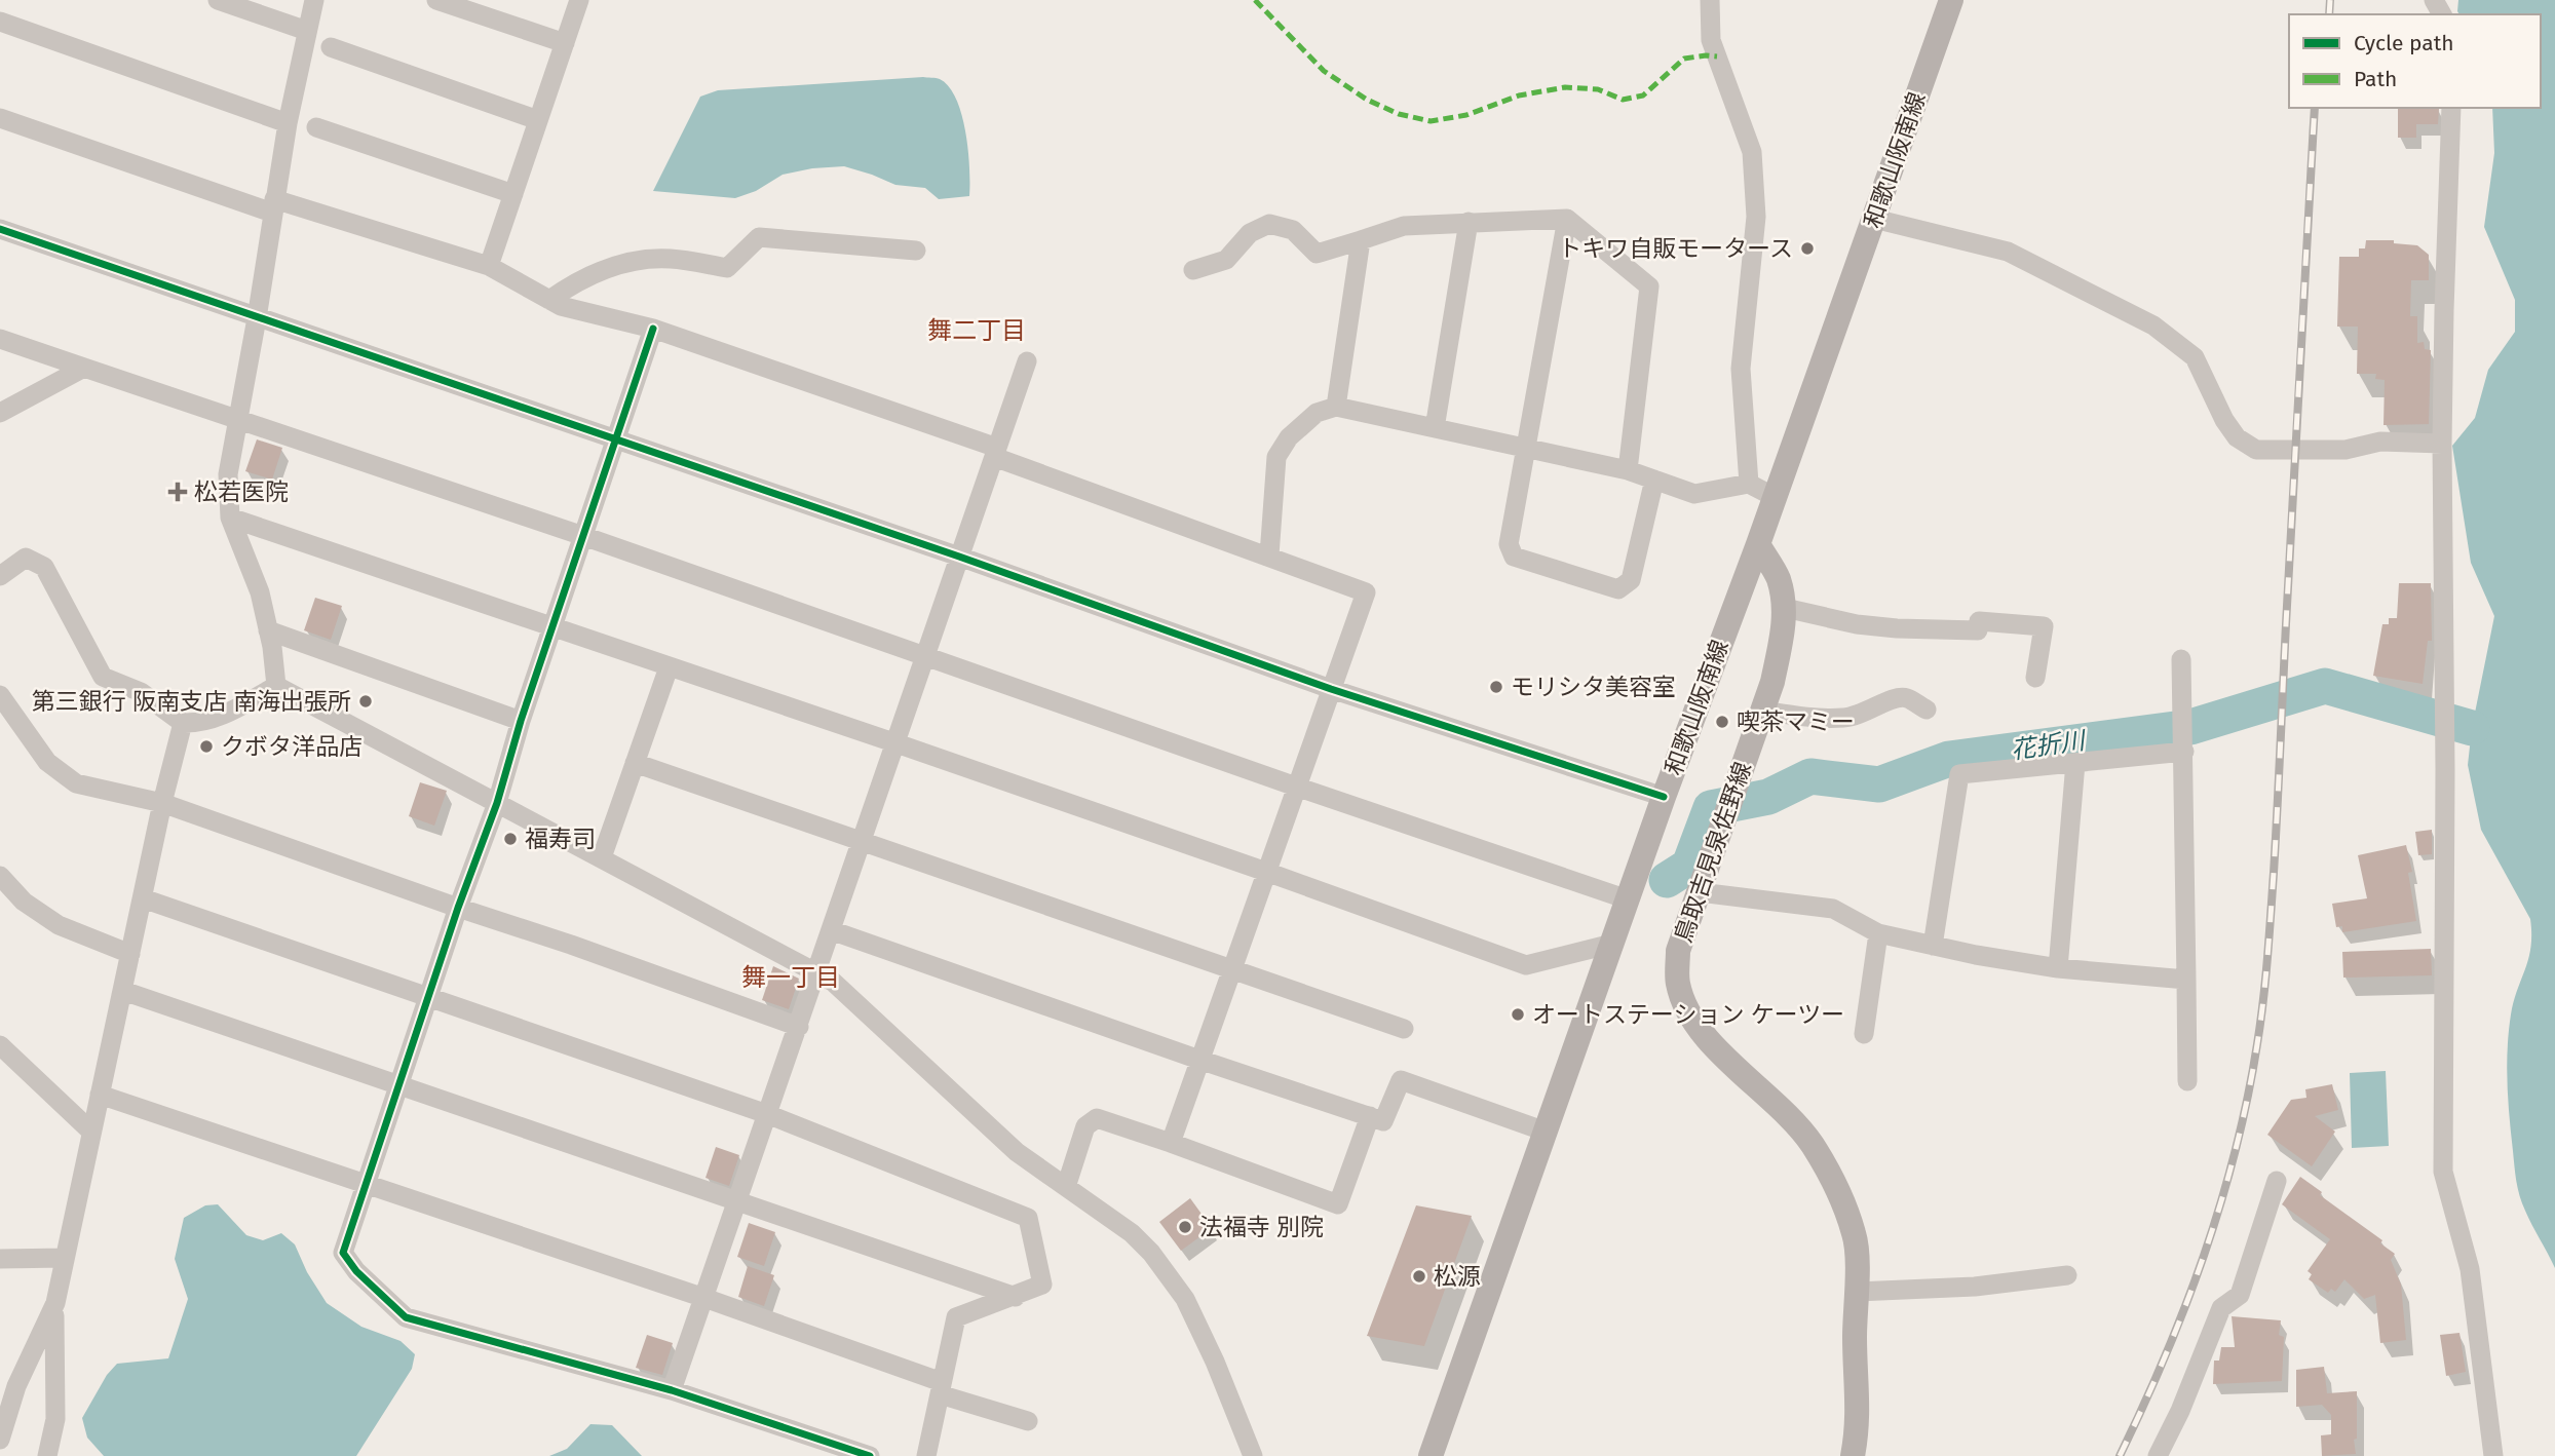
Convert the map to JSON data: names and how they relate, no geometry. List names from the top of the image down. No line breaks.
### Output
{"streets":{"main road":["和歌山阪南線","鳥取吉見泉佐野線"]},"crossings":[["和歌山阪南線","鳥取吉見泉佐野線"]],"districts":["舞二丁目","舞一丁目"],"water":["花折川"],"places":{"other":["トキワ自販モータース","モリシタ美容室","第三銀行 阪南支店 南海出張所","喫茶マミー","クボタ洋品店","福寿司","オートステーション ケーツー","法福寺 別院","松源"],"health":["松若医院"]},"legend":["Cycle path","Path"]}
